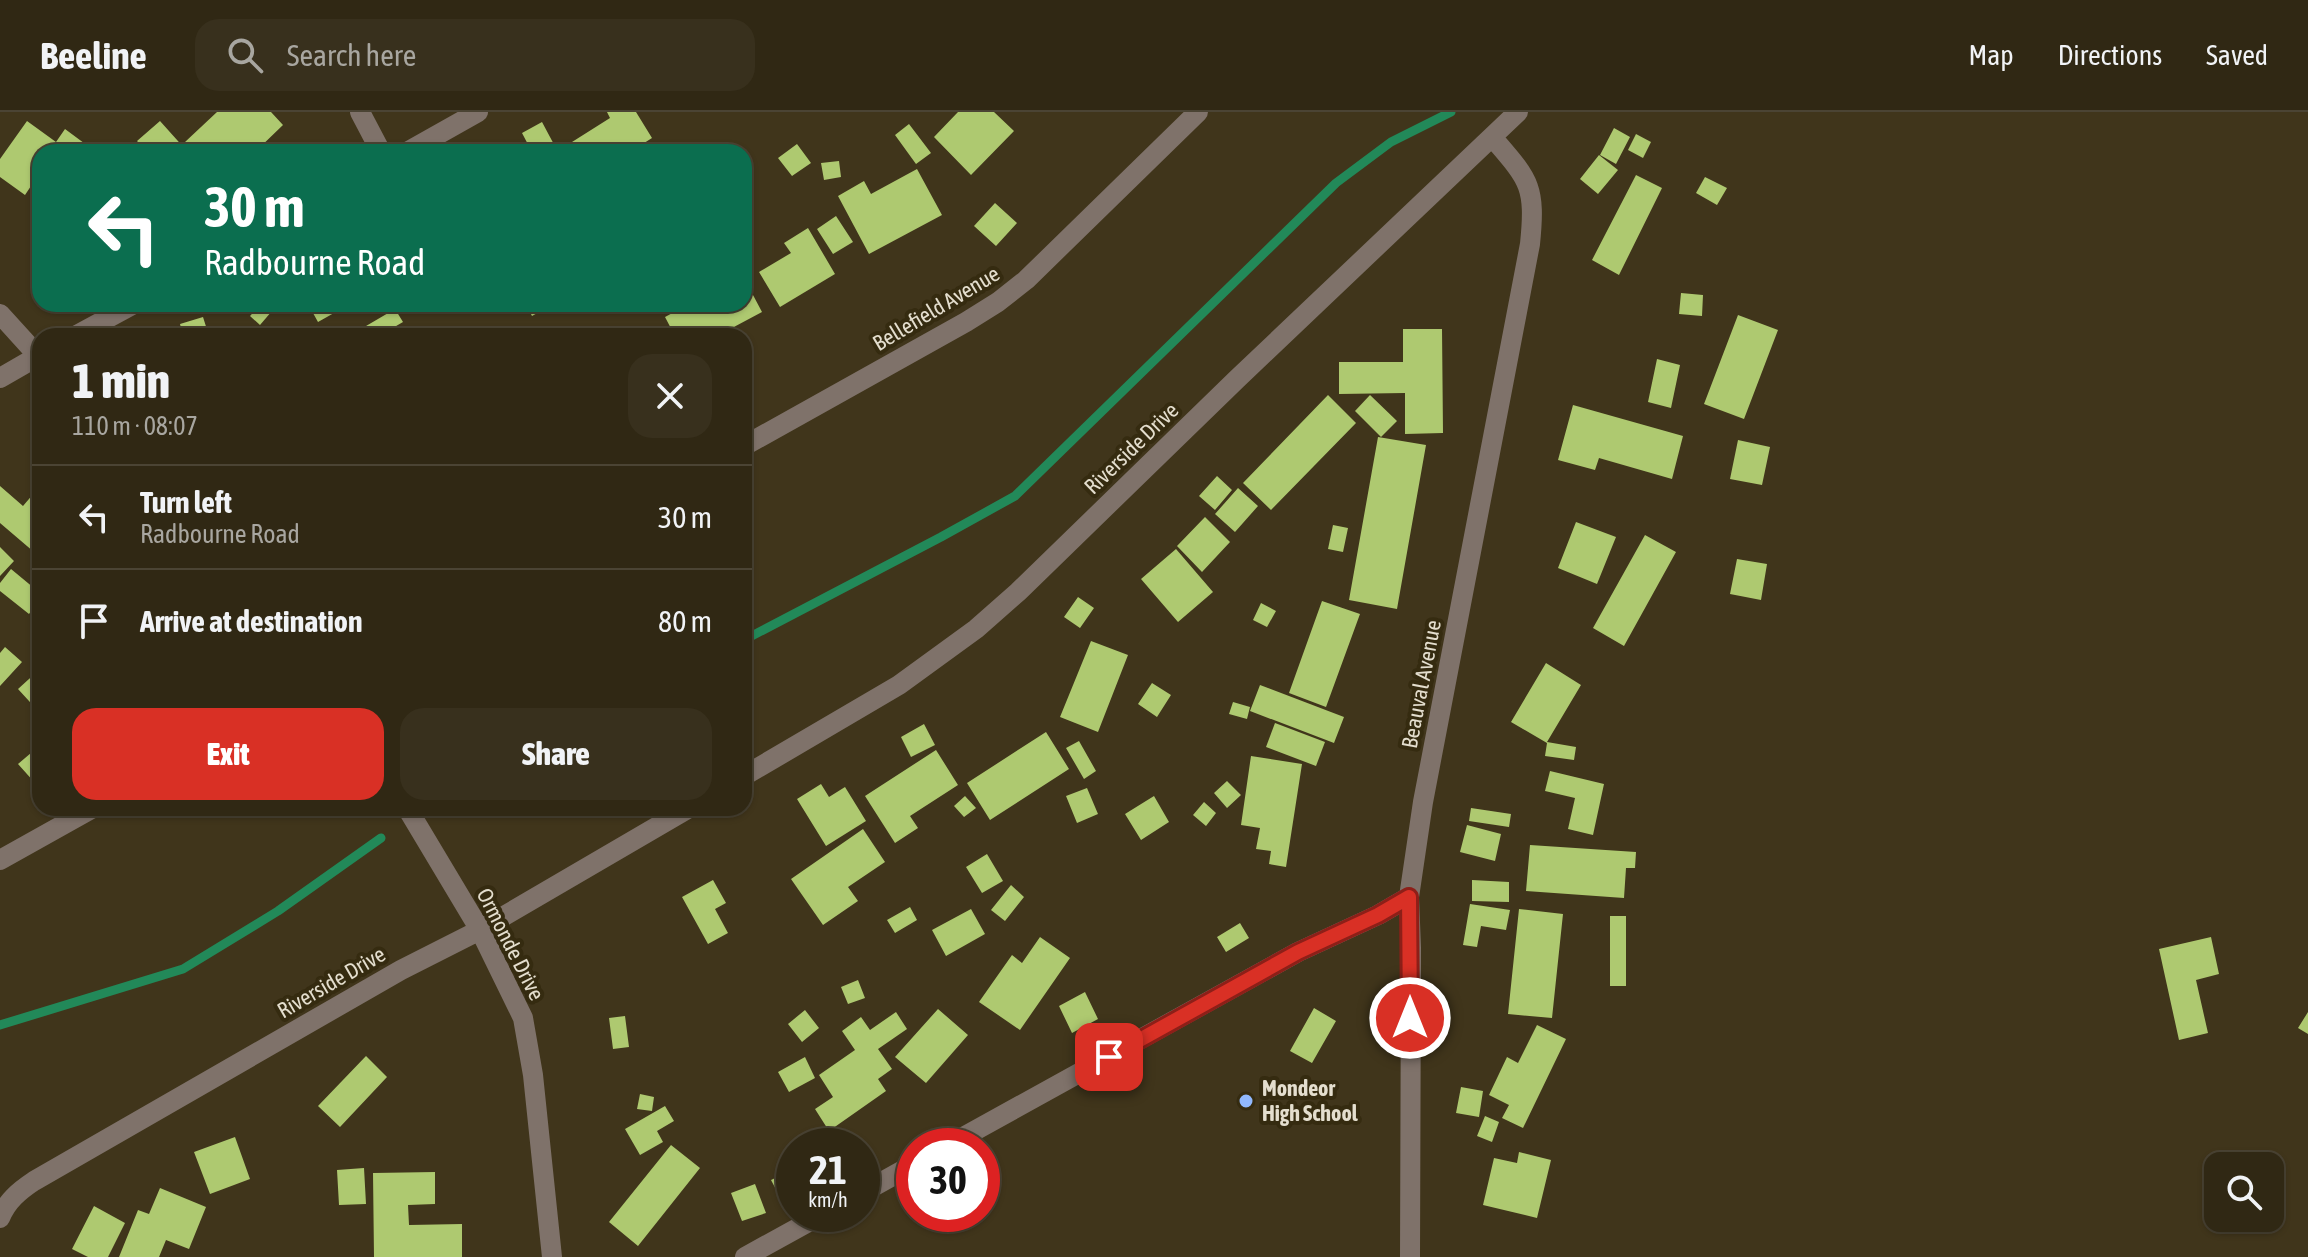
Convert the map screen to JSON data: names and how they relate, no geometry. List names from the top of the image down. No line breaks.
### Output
{"streets":{"street":["Bellefield Avenue","Riverside Drive","Beauval Avenue","Ormonde Drive"]},"crossings":[["Riverside Drive","Beauval Avenue"],["Riverside Drive","Ormonde Drive"]],"places":["Mondeor High School"],"page":{"header":"Beeline","search":"Search here","nav":["Map","Directions","Saved"],"turn":["30 m","Radbourne Road"],"heading":["1 min","110 m · 08:07"],"list":[{"name":"Turn left","note":"Radbourne Road","value":"30 m"},{"name":"Arrive at destination","value":"80 m"}],"buttons":["Exit","Share"],"speed":"21 km/h","limit":"30"}}
